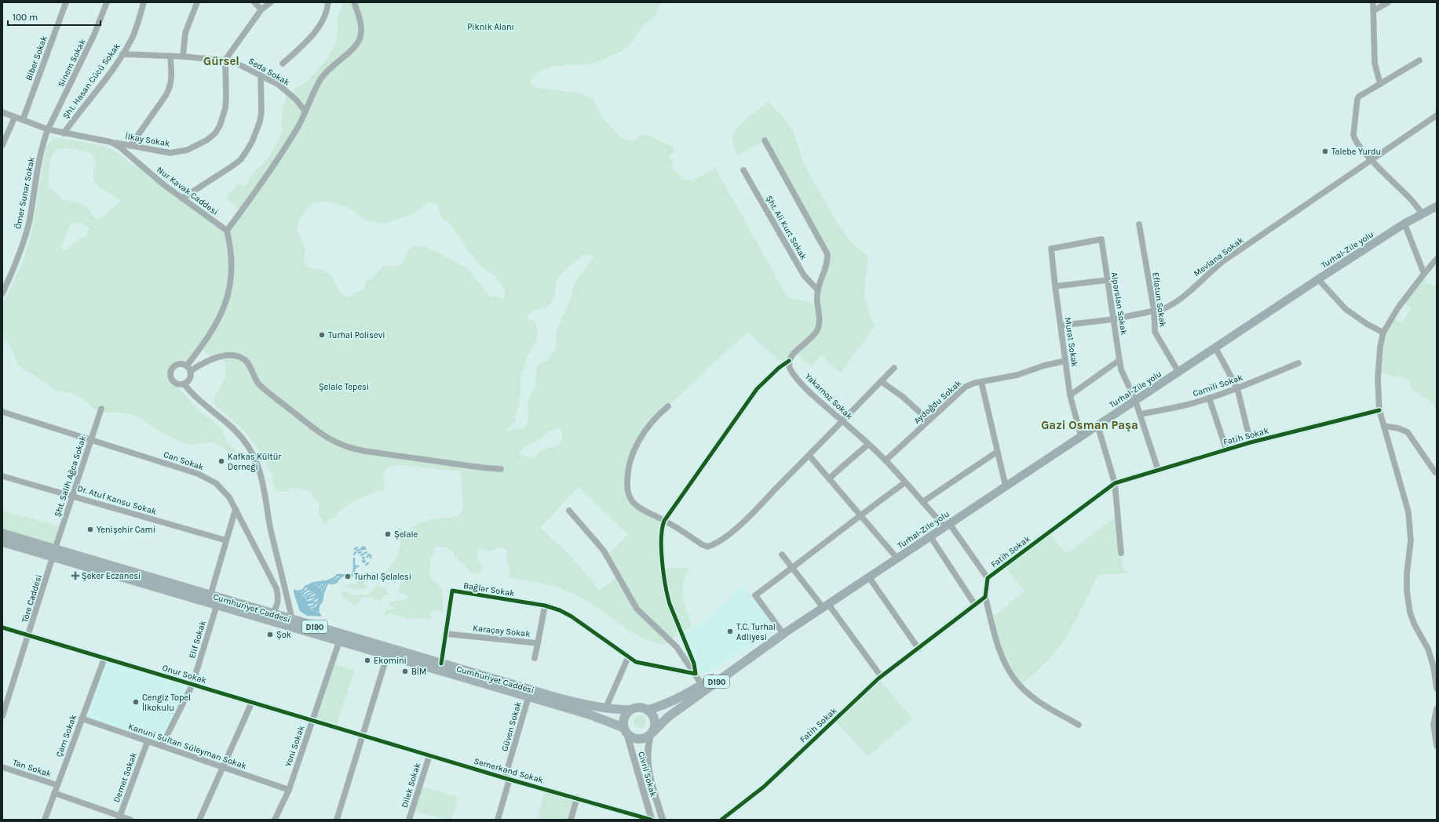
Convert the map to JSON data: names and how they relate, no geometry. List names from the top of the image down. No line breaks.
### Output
{"streets":{"highway":["Cumhuriyet Caddesi","D190"],"main road":["Turhal-Zile yolu"],"street":["Biber Sokak","Sinem Sokak","Seda Sokak","Şht. Hasan Cücü Sokak","İlkay Sokak","Nur Kavak Caddesi","Ömer Sunar Sokak","Şht. Ali Kurt Sokak","Mevlana Sokak","Eflatun Sokak","Alparslan Sokak","Murat Sokak","Camili Sokak","Yakamoz Sokak","Aydoğdu Sokak","Fatih Sokak","Can Sokak","Şht. Salih Ağca Sokak","Dr. Atuf Kansu Sokak","Bağlar Sokak","Töre Caddesi","Karaçay Sokak","Elif Sokak","Onur Sokak","Güven Sokak","Çam Sokak","Kanuni Sultan Süleyman Sokak","Yeni Sokak","Tan Sokak","Semerkand Sokak","Civril Sokak","Demet Sokak","Dilek Sokak"]},"crossings":[["Biber Sokak","Nur Kavak Caddesi"],["Sinem Sokak","Nur Kavak Caddesi"],["Sinem Sokak","Ömer Sunar Sokak"],["Seda Sokak","Şht. Hasan Cücü Sokak"],["Seda Sokak","İlkay Sokak"],["Şht. Hasan Cücü Sokak","Nur Kavak Caddesi"],["İlkay Sokak","Nur Kavak Caddesi"],["Nur Kavak Caddesi","Ömer Sunar Sokak"],["Turhal-Zile yolu","Eflatun Sokak"],["Turhal-Zile yolu","Alparslan Sokak"],["Turhal-Zile yolu","Murat Sokak"],["Turhal-Zile yolu","Yakamoz Sokak"],["Turhal-Zile yolu","Cumhuriyet Caddesi"],["Mevlana Sokak","Eflatun Sokak"],["Mevlana Sokak","Alparslan Sokak"],["Mevlana Sokak","Murat Sokak"],["Alparslan Sokak","Murat Sokak"],["Alparslan Sokak","Camili Sokak"],["Alparslan Sokak","Fatih Sokak"],["Murat Sokak","Aydoğdu Sokak"],["Yakamoz Sokak","Aydoğdu Sokak"],["Yakamoz Sokak","Fatih Sokak"],["Can Sokak","Şht. Salih Ağca Sokak"],["Şht. Salih Ağca Sokak","Dr. Atuf Kansu Sokak"],["Şht. Salih Ağca Sokak","Töre Caddesi"],["Şht. Salih Ağca Sokak","Cumhuriyet Caddesi"],["Bağlar Sokak","Cumhuriyet Caddesi"],["Bağlar Sokak","Karaçay Sokak"],["Töre Caddesi","Cumhuriyet Caddesi"],["Töre Caddesi","Onur Sokak"],["Cumhuriyet Caddesi","Elif Sokak"],["Cumhuriyet Caddesi","Güven Sokak"],["Cumhuriyet Caddesi","Yeni Sokak"],["Cumhuriyet Caddesi","Civril Sokak"],["Elif Sokak","Onur Sokak"],["Elif Sokak","Kanuni Sultan Süleyman Sokak"],["Onur Sokak","Çam Sokak"],["Onur Sokak","Yeni Sokak"],["Onur Sokak","Semerkand Sokak"],["Güven Sokak","Semerkand Sokak"],["Çam Sokak","Kanuni Sultan Süleyman Sokak"],["Çam Sokak","Tan Sokak"],["Kanuni Sultan Süleyman Sokak","Yeni Sokak"],["Kanuni Sultan Süleyman Sokak","Demet Sokak"],["Semerkand Sokak","Civril Sokak"],["Semerkand Sokak","Dilek Sokak"]],"districts":["Gürsel","Gazi Osman Paşa"],"parks":["Piknik Alanı","Şelale Tepesi"],"places":{"other":["Talebe Yurdu","Turhal Polisevi","Kafkas Kültür Derneği","Yenişehir Cami","Şelale","Turhal Şelalesi","T.C. Turhal Adliyesi","Şok","Ekomini","BİM","Cengiz Topel İlkokulu"],"health":["Şeker Eczanesi"]},"scale_bar":"100 m"}
